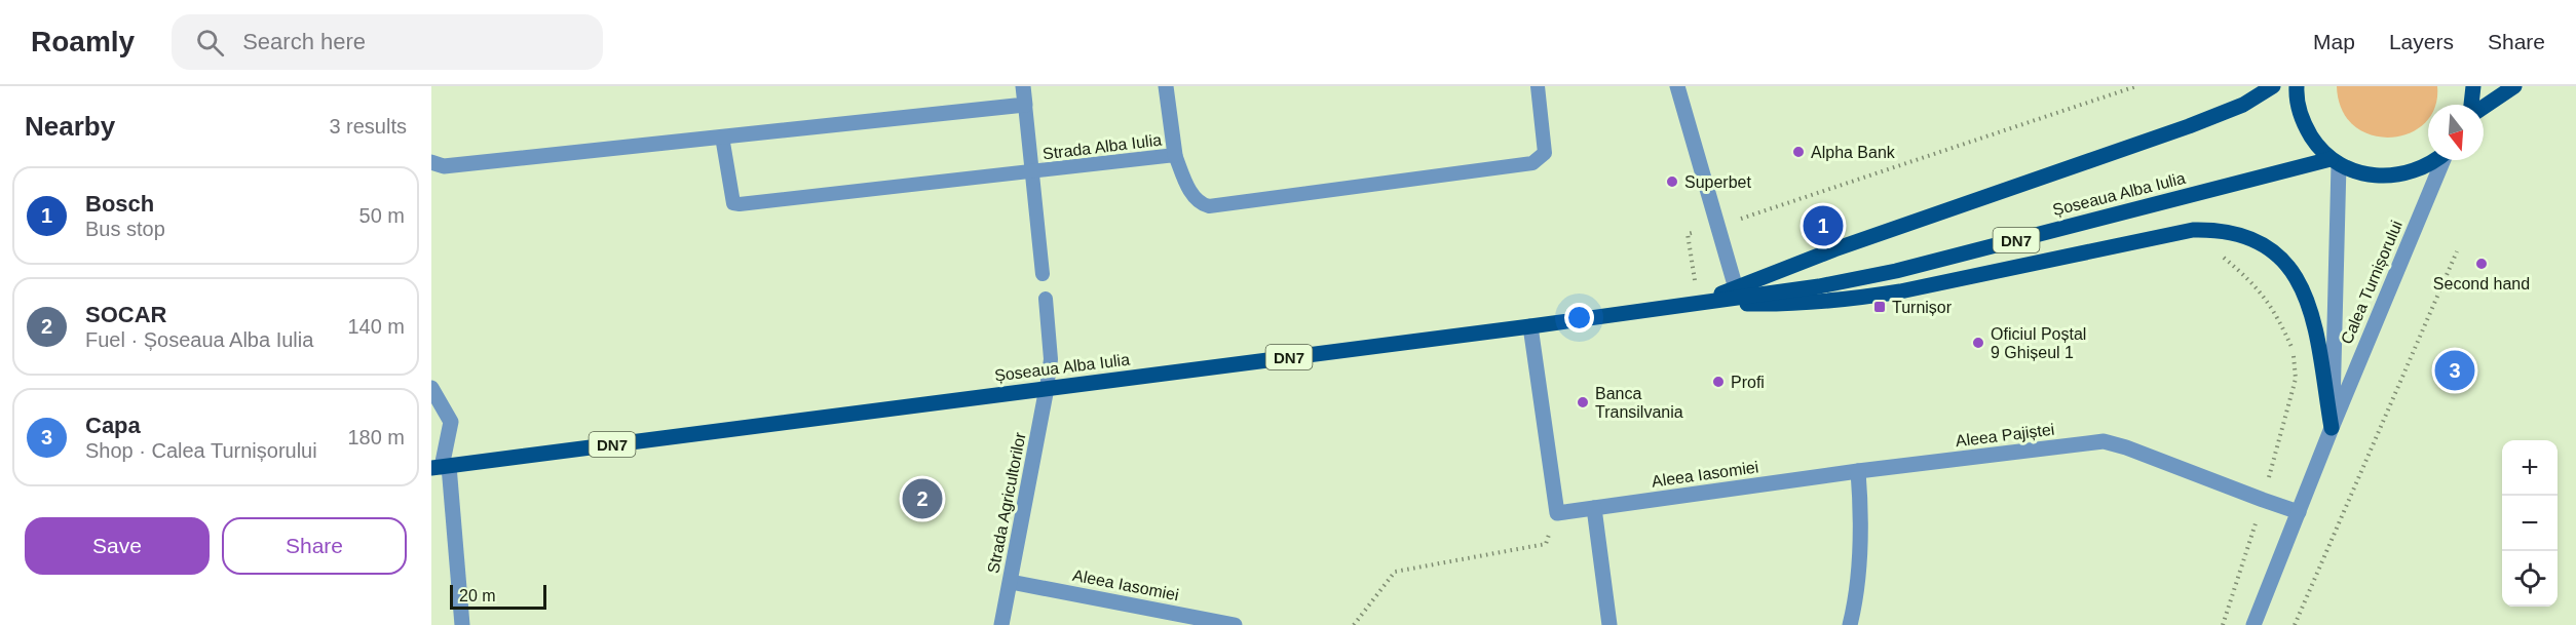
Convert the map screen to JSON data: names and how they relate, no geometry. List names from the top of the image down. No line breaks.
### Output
{"streets":{"main road":["Șoseaua Alba Iulia","DN7"],"street":["Calea Turnișorului","Aleea Pajiștei","Aleea Iasomiei","Strada Agricultorilor"],"lane":["Strada Alba Iulia"]},"crossings":[["Șoseaua Alba Iulia","Calea Turnișorului"],["Șoseaua Alba Iulia","Strada Agricultorilor"],["Calea Turnișorului","Aleea Pajiștei"],["Aleea Pajiștei","Aleea Iasomiei"],["Aleea Iasomiei","Strada Agricultorilor"]],"places":{"other":["Alpha Bank","Superbet","Second hand","Oficiul Poștal 9 Ghișeul 1","Profi","Banca Transilvania"],"transit":["Turnișor"]},"scale_bar":"20 m","north":"bottom","page":{"header":"Roamly","search":"Search here","nav":["Map","Layers","Share"],"heading":["Nearby","3 results"],"list":[{"mark":"1","name":"Bosch","note":"Bus stop","value":"50 m"},{"mark":"2","name":"SOCAR","note":"Fuel · Șoseaua Alba Iulia","value":"140 m"},{"mark":"3","name":"Capa","note":"Shop · Calea Turnișorului","value":"180 m"}],"pins":["1","3","2"],"map_buttons":["+","−"],"buttons":["Save","Share"],"scale":"20 m"}}
